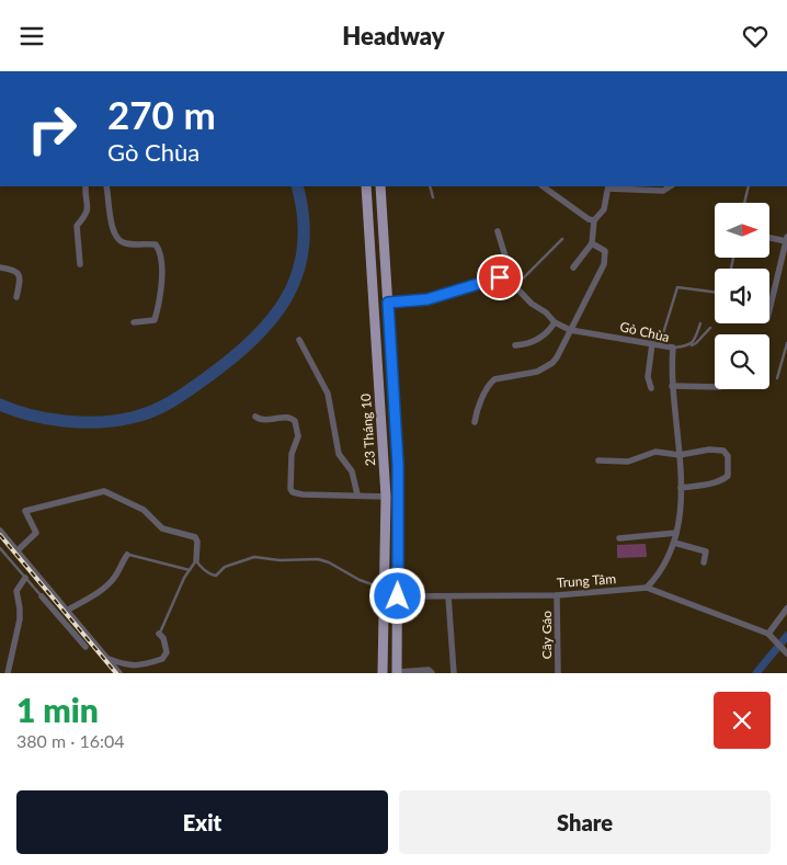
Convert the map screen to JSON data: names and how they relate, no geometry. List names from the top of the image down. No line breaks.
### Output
{"streets":{"main road":["23 Tháng 10"],"street":["Gò Chùa","Trung Tâm","Cây Gáo"]},"crossings":[["Gò Chùa","Trung Tâm"],["23 Tháng 10","Trung Tâm"],["Trung Tâm","Cây Gáo"]],"north":"right","page":{"header":"Headway","turn":["270 m","Gò Chùa"],"heading":["1 min","380 m · 16:04"],"buttons":["Exit","Share"]}}
